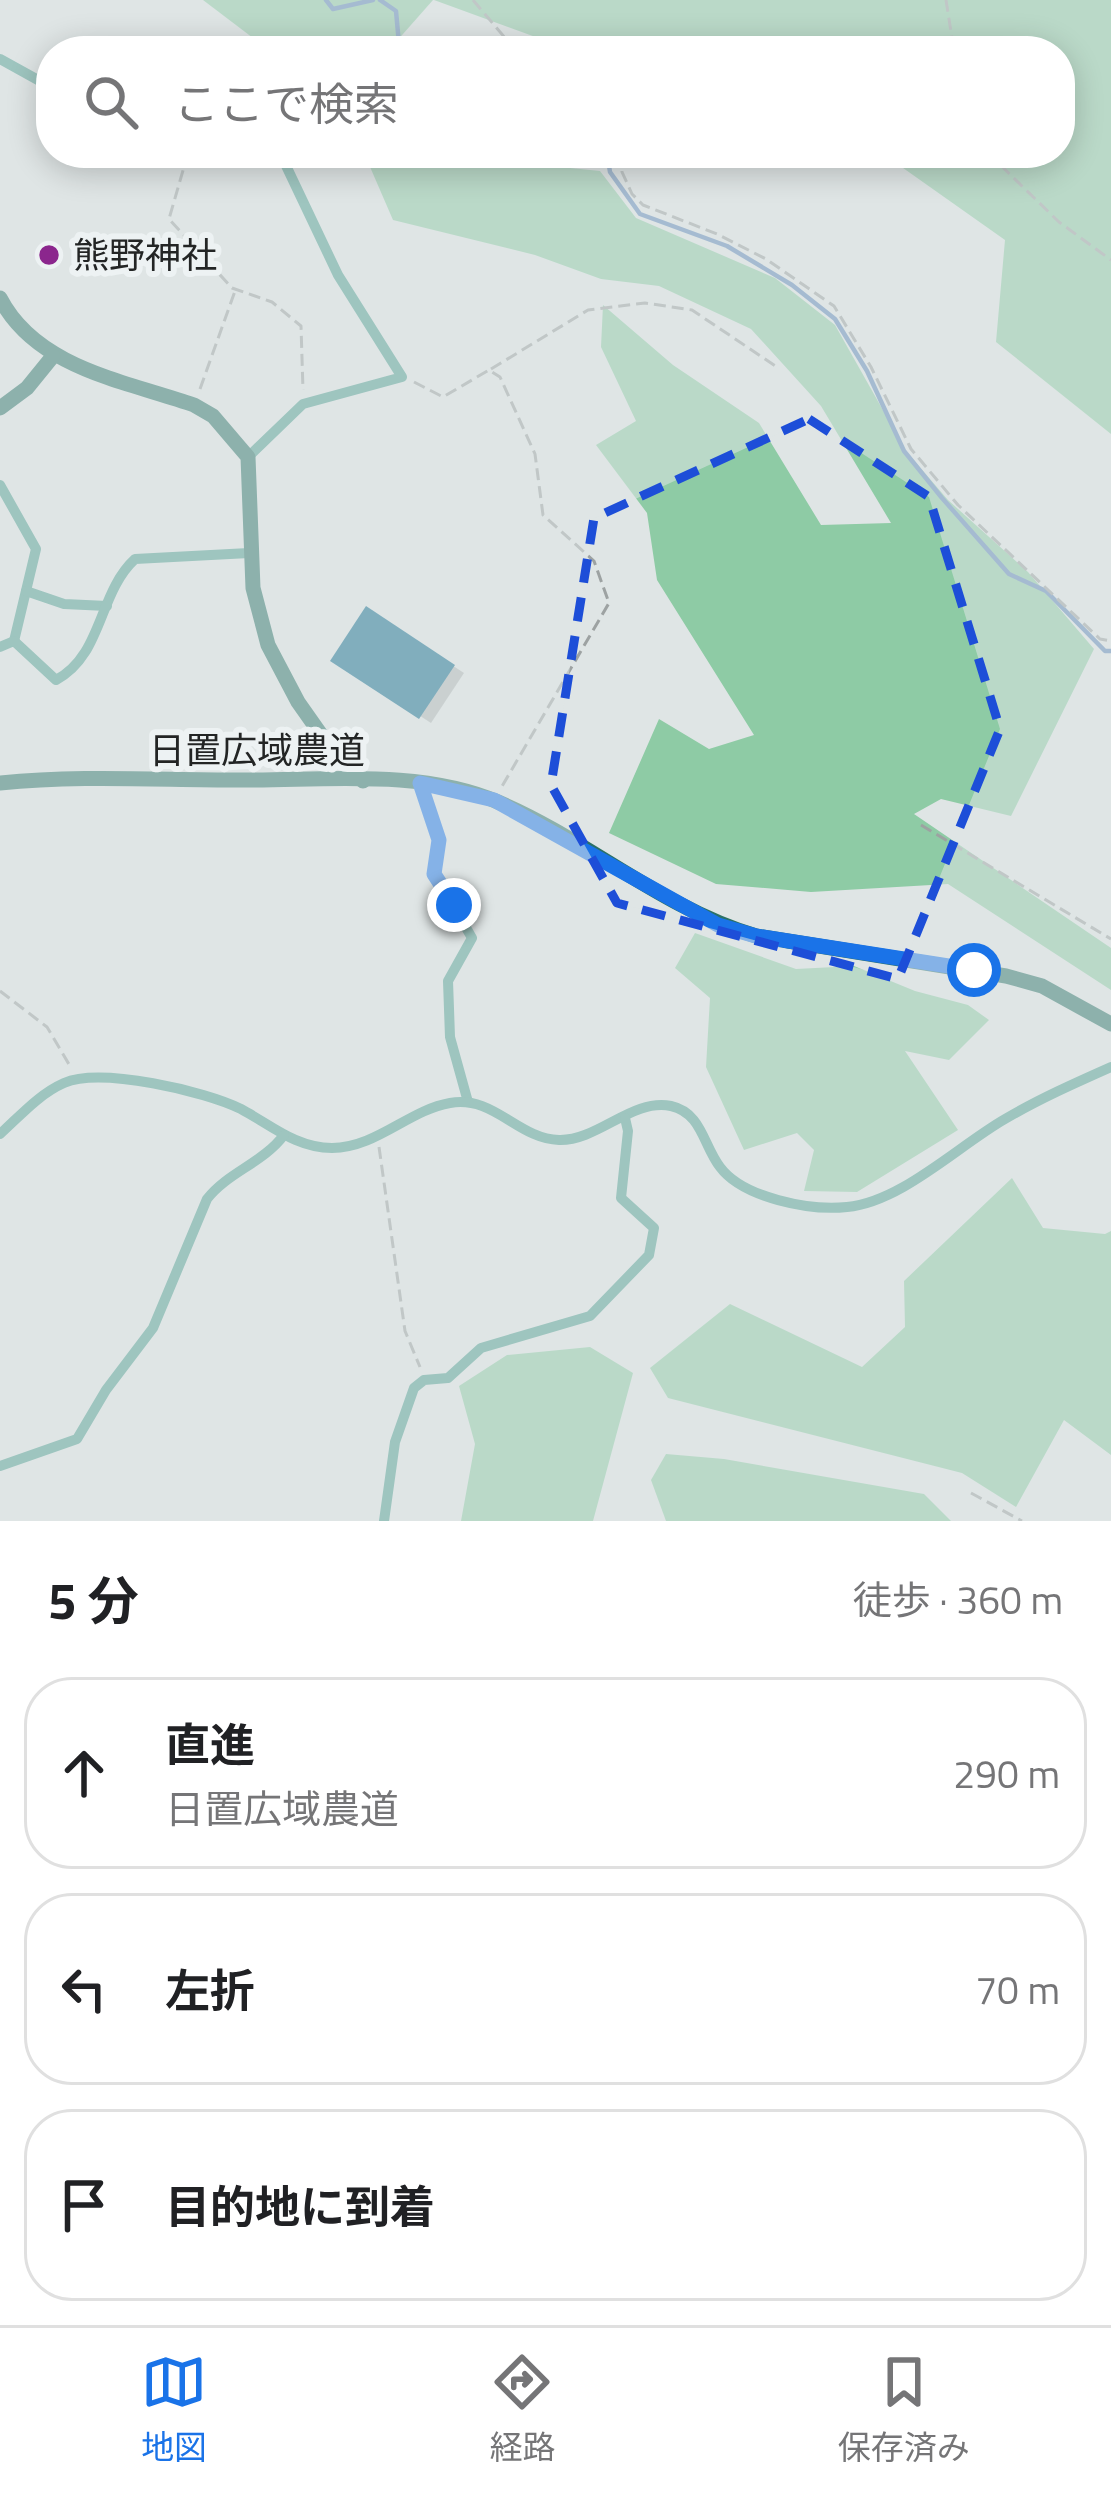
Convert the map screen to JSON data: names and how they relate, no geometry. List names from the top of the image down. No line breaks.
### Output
{"streets":{"street":["日置広域農道"]},"places":["熊野神社"],"page":{"search":"ここで検索","heading":["5 分","徒歩 · 360 m"],"list":[["直進","日置広域農道","290 m"],["左折","70 m"],"目的地に到着"],"nav":["地図","経路","保存済み"]}}
